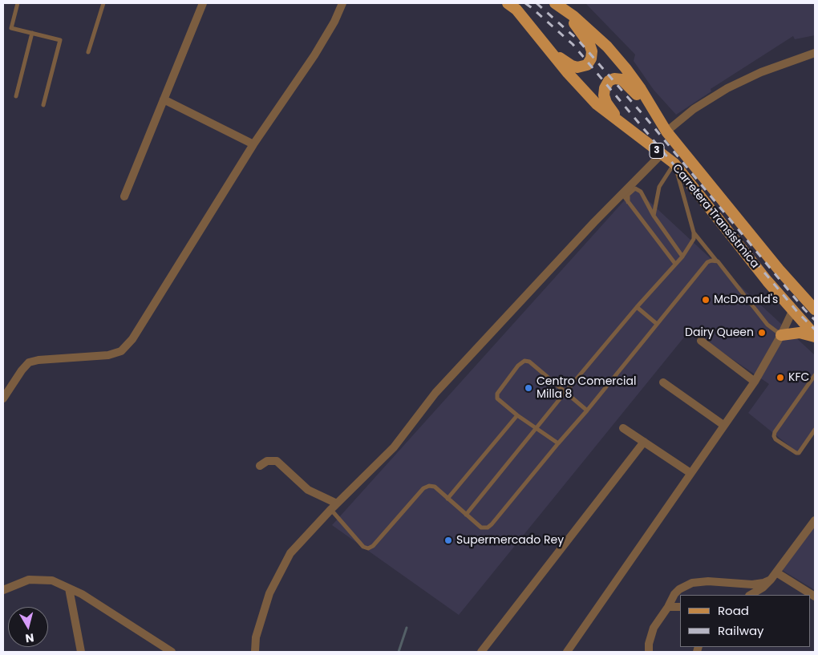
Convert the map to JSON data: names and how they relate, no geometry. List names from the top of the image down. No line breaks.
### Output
{"streets":{"main road":["3","Carretera Transístmica"]},"places":["McDonald's","Dairy Queen","KFC","Centro Comercial Milla 8","Supermercado Rey"],"legend":["Road","Railway"],"north":"bottom"}
